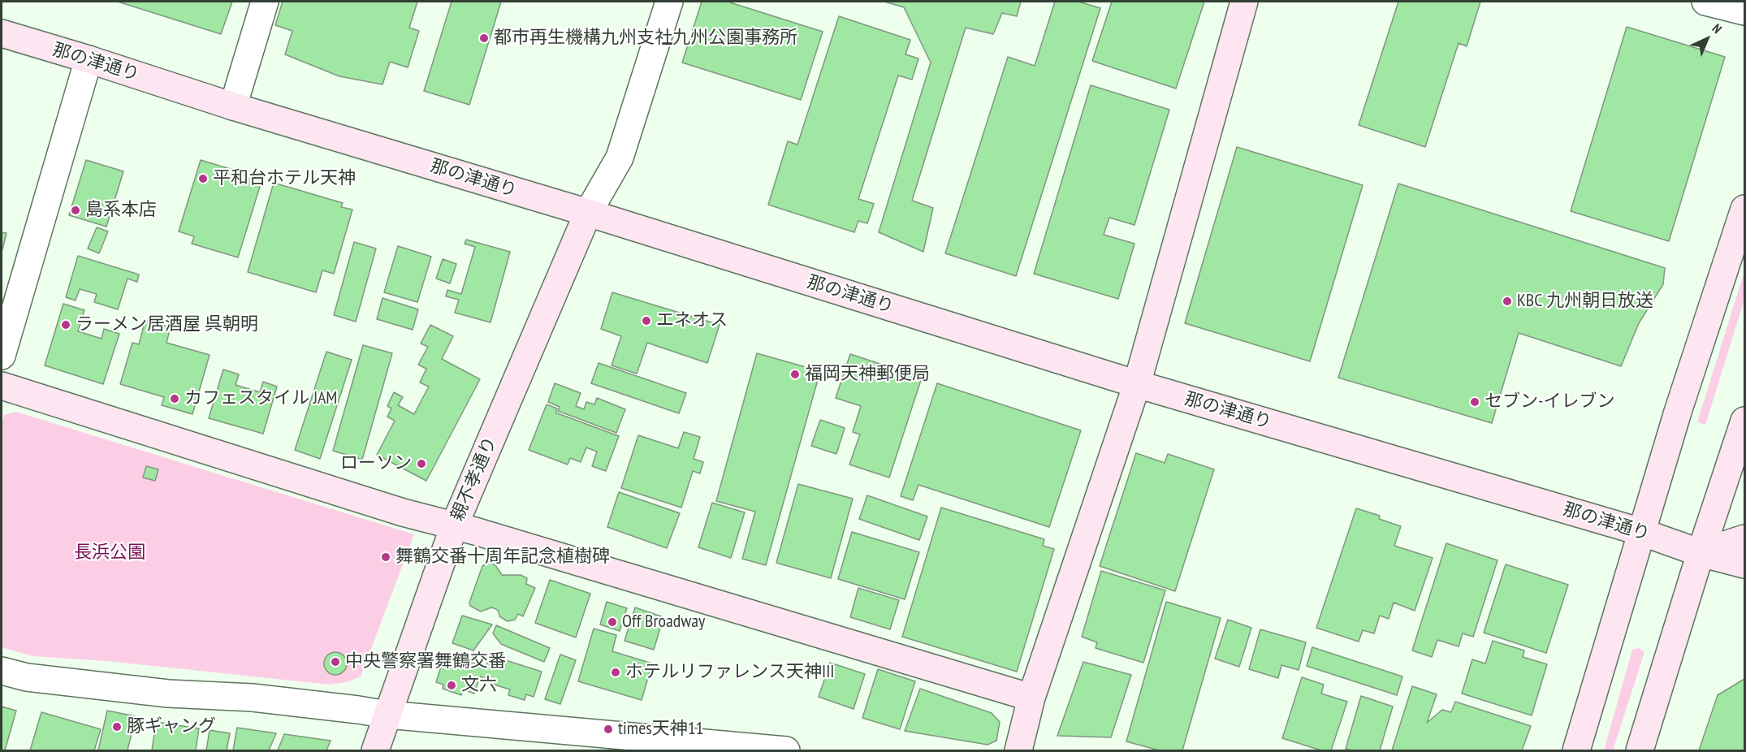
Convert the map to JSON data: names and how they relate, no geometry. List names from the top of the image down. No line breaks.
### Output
{"streets":{"street":["那の津通り","親不孝通り"]},"crossings":[["那の津通り","親不孝通り"]],"parks":["長浜公園"],"places":["都市再生機構九州支社九州公園事務所","平和台ホテル天神","島系本店","KBC 九州朝日放送","エネオス","ラーメン居酒屋 呉朝明","福岡天神郵便局","カフェスタイル JAM","セブン-イレブン","ローソン","舞鶴交番十周年記念植樹碑","Off Broadway","中央警察署舞鶴交番","ホテルリファレンス天神III","文六","豚ギャング","times天神11"],"north":"top right"}
